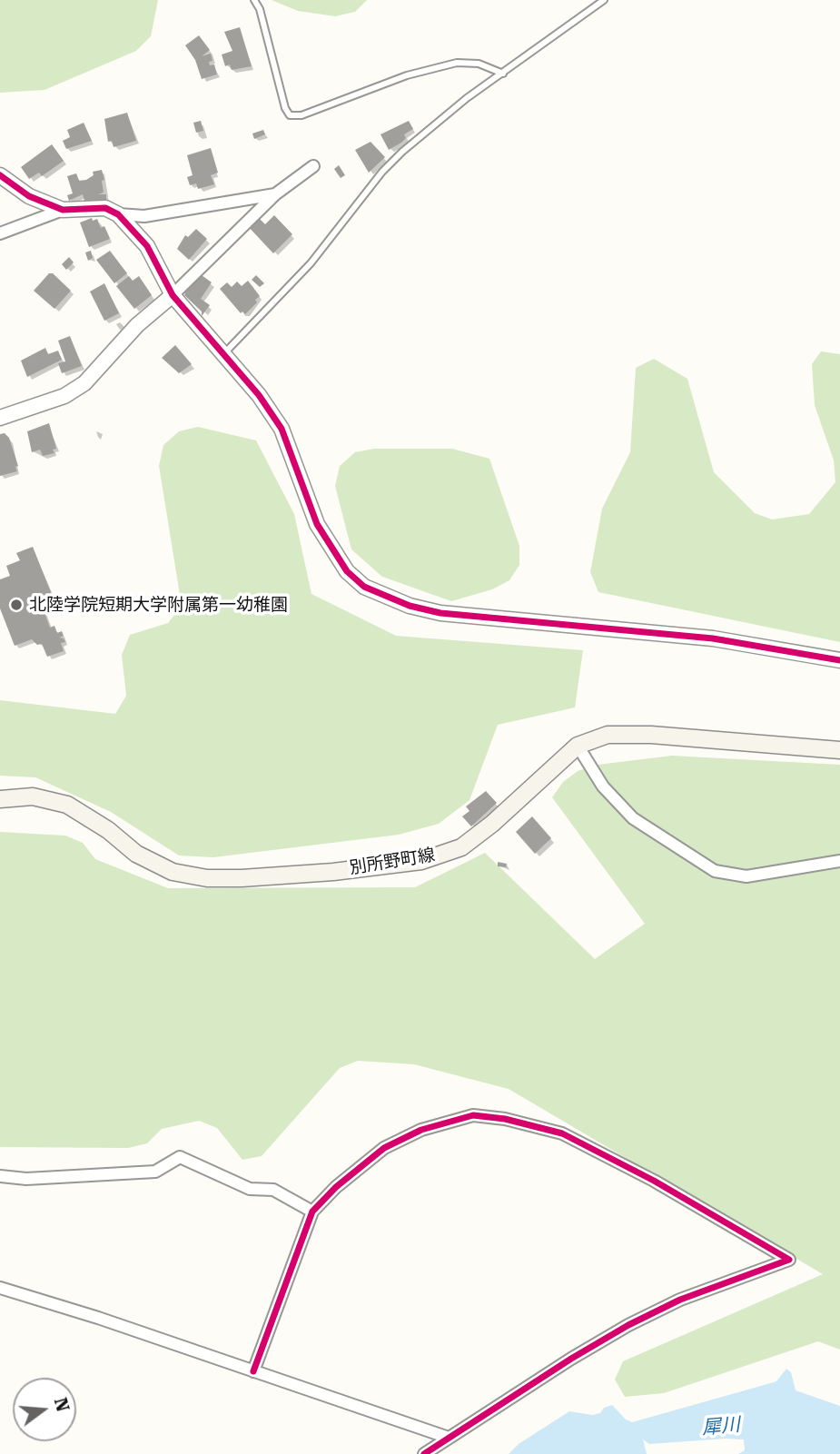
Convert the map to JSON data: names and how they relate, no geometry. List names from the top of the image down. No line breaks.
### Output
{"streets":{"main road":["別所野町線"]},"water":["犀川"],"places":["北陸学院短期大学附属第一幼稚園"],"north":"right"}
